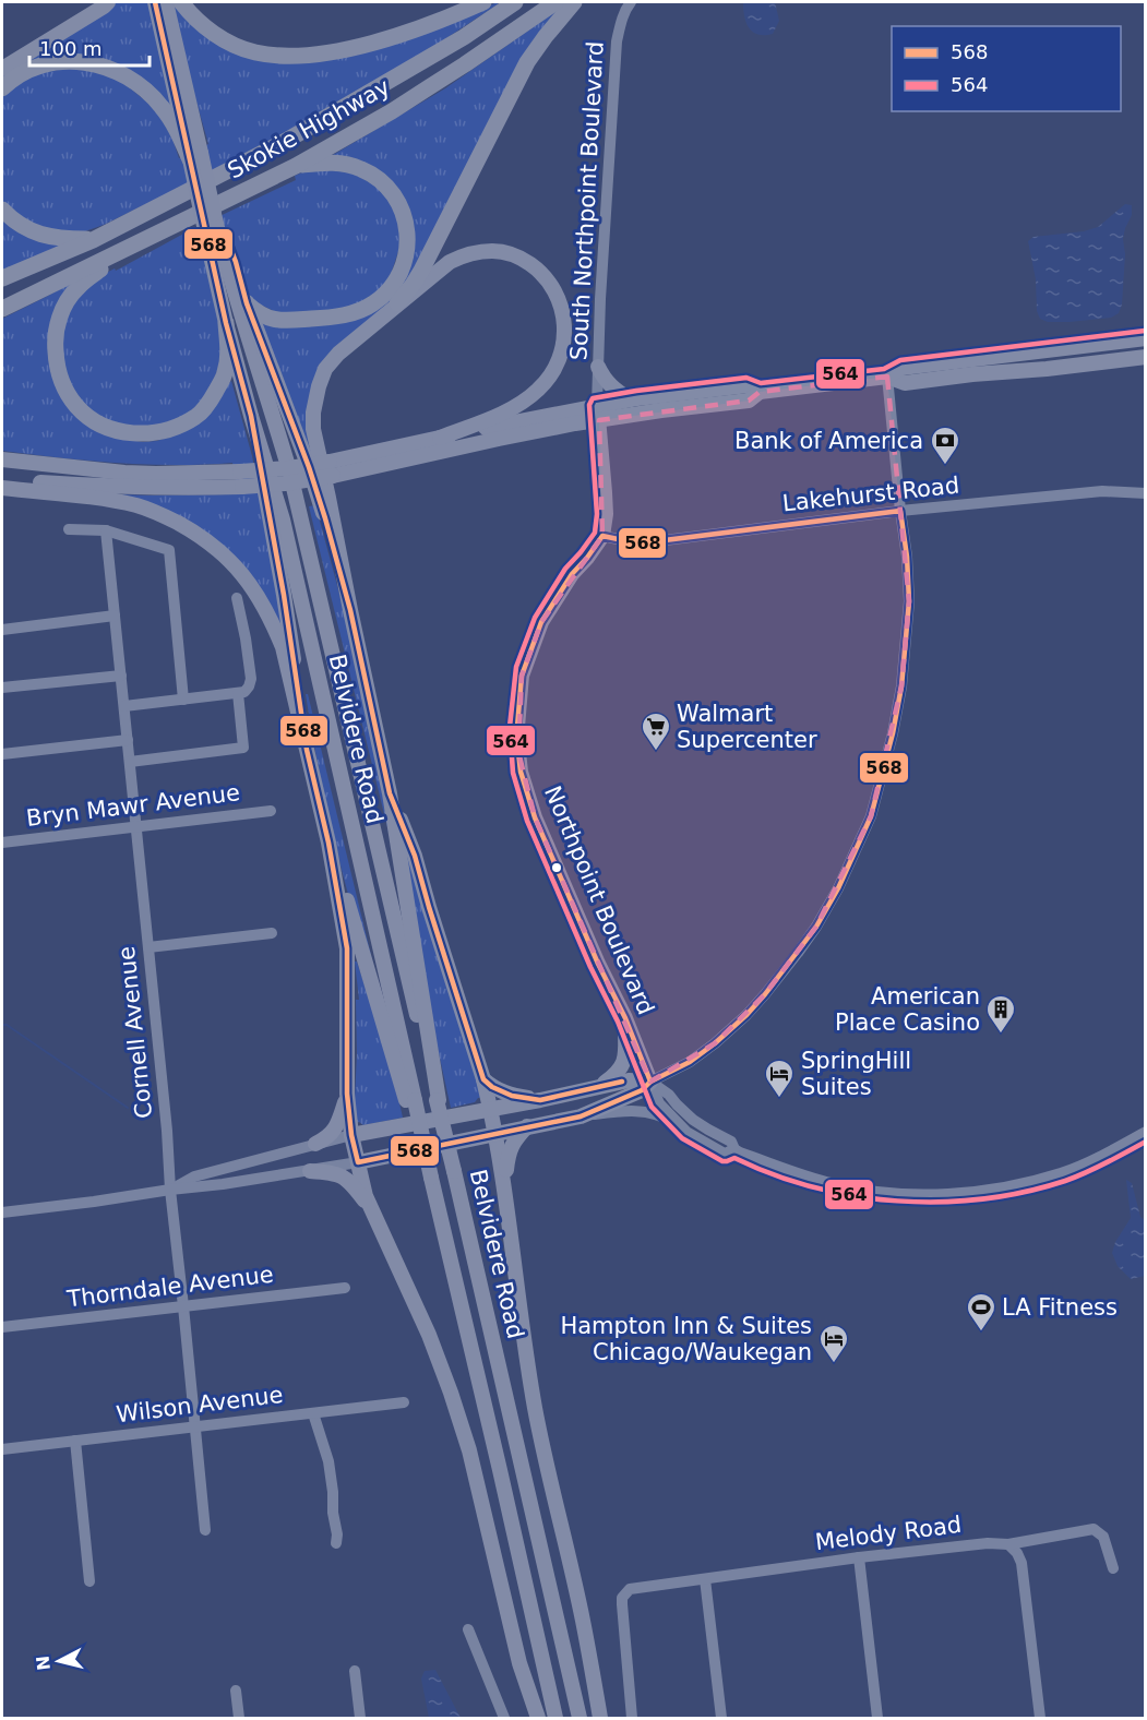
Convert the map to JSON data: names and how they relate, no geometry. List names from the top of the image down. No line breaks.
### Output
{"streets":{"highway":["Skokie Highway"],"main road":["Belvidere Road","Northpoint Boulevard"],"street":["South Northpoint Boulevard","Lakehurst Road","Bryn Mawr Avenue","Cornell Avenue","Thorndale Avenue","Wilson Avenue","Melody Road"]},"crossings":[["Lakehurst Road","Northpoint Boulevard"],["Bryn Mawr Avenue","Cornell Avenue"],["Cornell Avenue","Thorndale Avenue"],["Cornell Avenue","Wilson Avenue"]],"places":{"bank":["Bank of America"],"supermarket":["Walmart Supercenter"],"building":["American Place Casino"],"hotel":["SpringHill Suites","Hampton Inn & Suites Chicago/Waukegan"],"sports":["LA Fitness"]},"lines":["transit line 568","transit line 564"],"legend":["568","564"],"scale_bar":"100 m","north":"left"}
